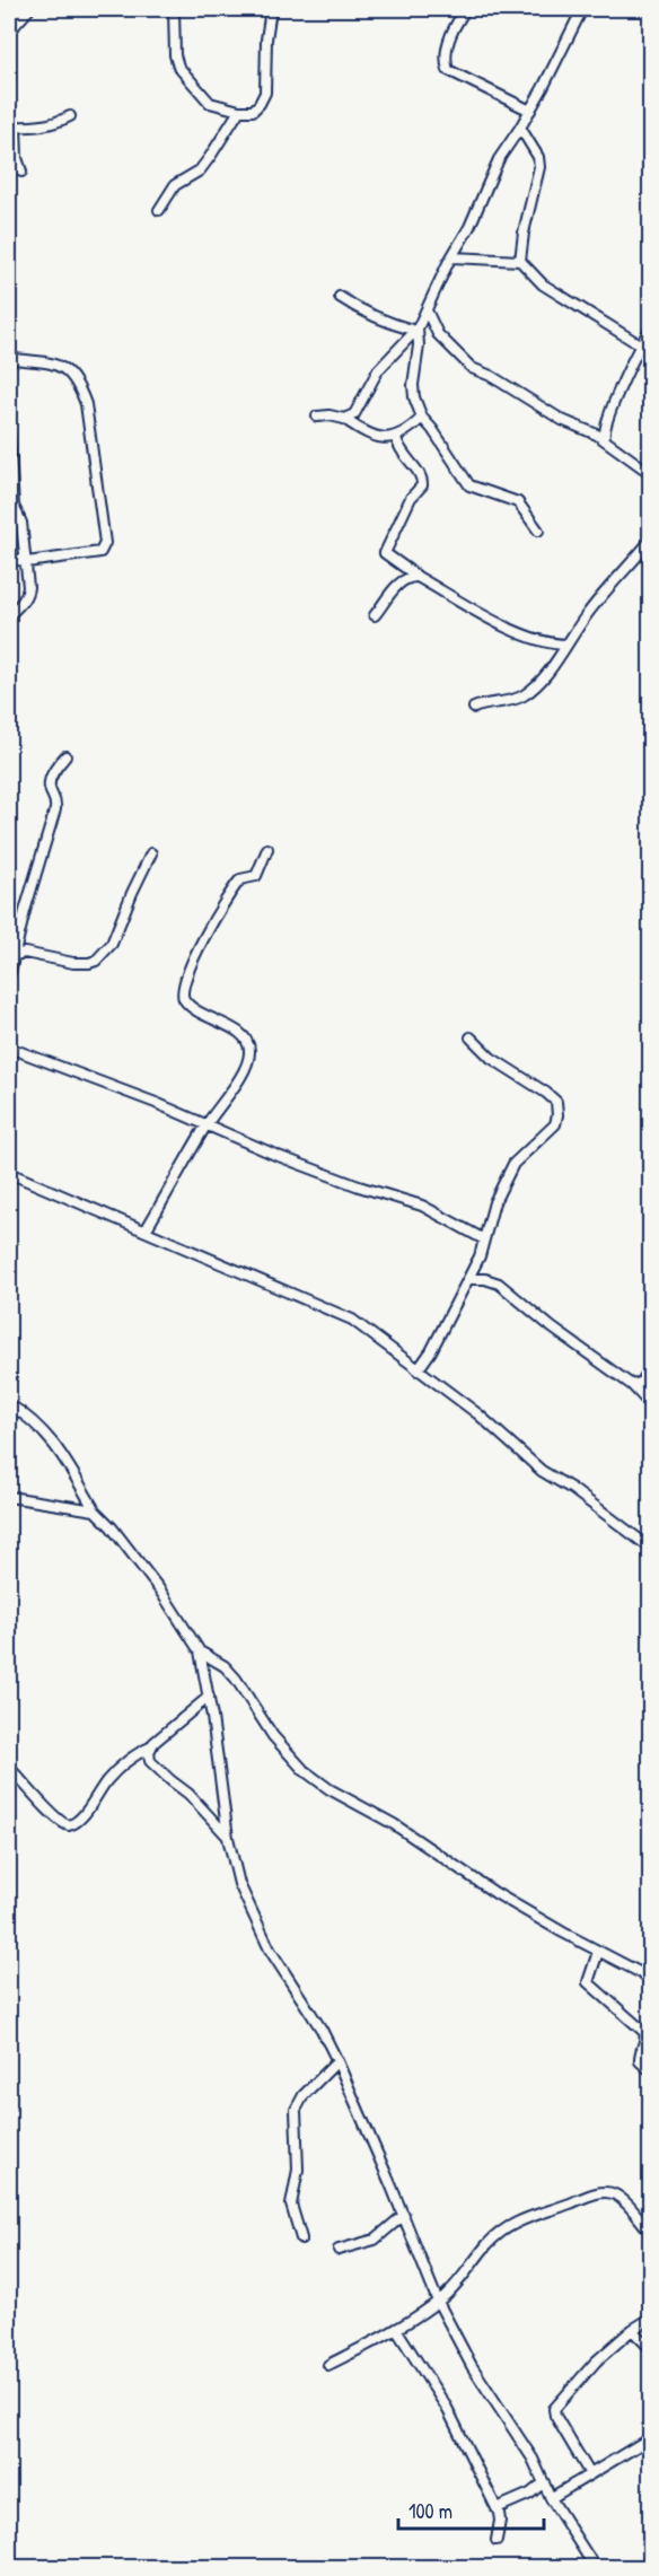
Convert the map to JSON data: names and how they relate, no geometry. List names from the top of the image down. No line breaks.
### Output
{"scale_bar":"100 m"}
